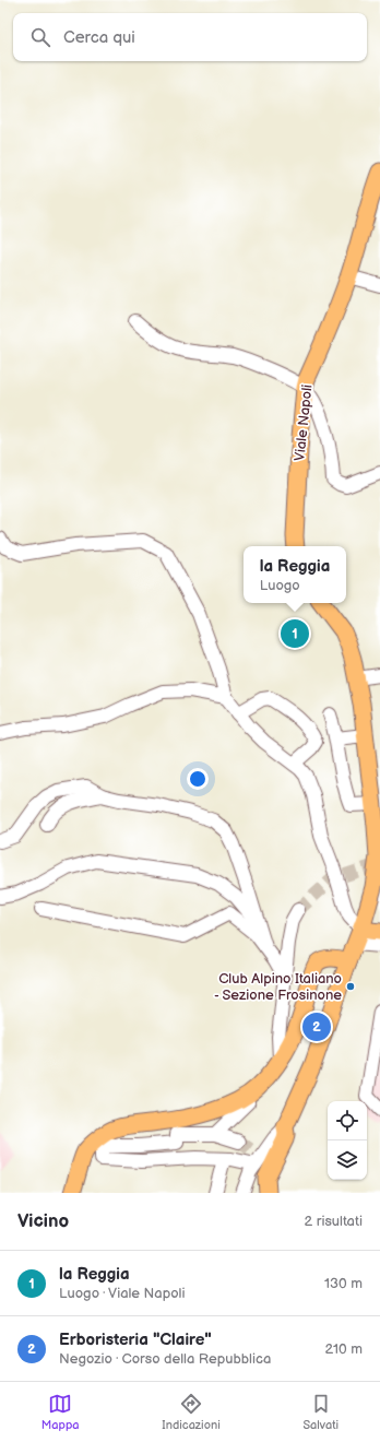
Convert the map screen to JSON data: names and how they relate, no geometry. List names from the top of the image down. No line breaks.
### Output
{"streets":{"main road":["Viale Napoli"]},"places":["Club Alpino Italiano - Sezione Frosinone"],"page":{"search":"Cerca qui","popup":["la Reggia","Luogo"],"pins":["1","2"],"heading":["Vicino","2 risultati"],"list":[{"mark":"1","name":"la Reggia","note":"Luogo · Viale Napoli","value":"130 m"},{"mark":"2","name":"Erboristeria \"Claire\"","note":"Negozio · Corso della Repubblica","value":"210 m"}],"nav":["Mappa","Indicazioni","Salvati"]}}
